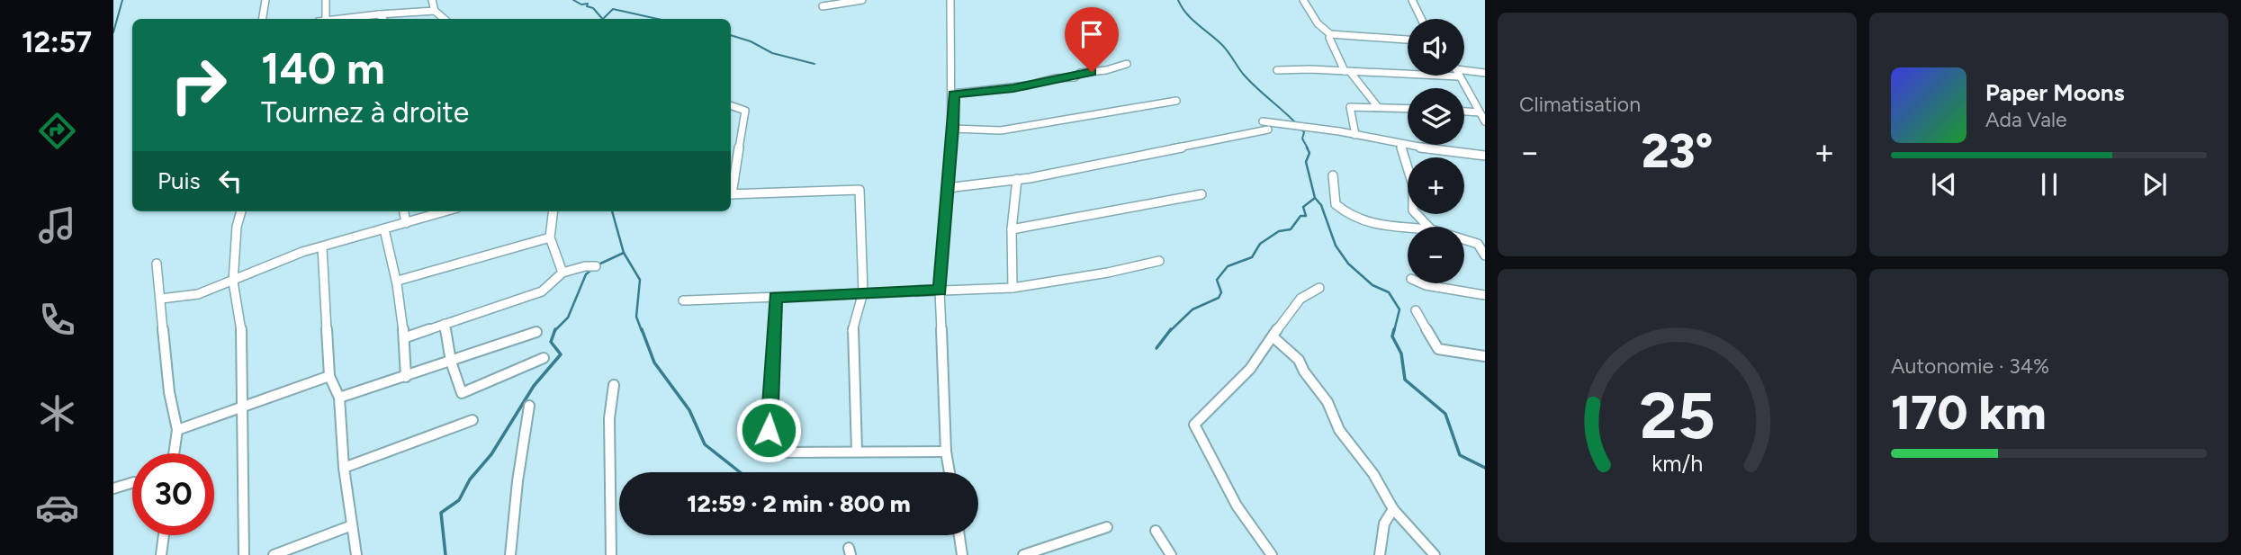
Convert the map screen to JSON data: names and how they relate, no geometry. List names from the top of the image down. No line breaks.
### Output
{"page":{"tabs":"12:57","tile":["Climatisation",["Autonomie · 34%","170 km"]],"map_buttons":["+","−"],"turn":["140 m","Tournez à droite"],"song":["Paper Moons","Ada Vale"],"heat":["−","23°","+"],"then":"Puis","limit":"30","trip":"12:59 · 2 min · 800 m","gauge":["25","km/h"]}}
